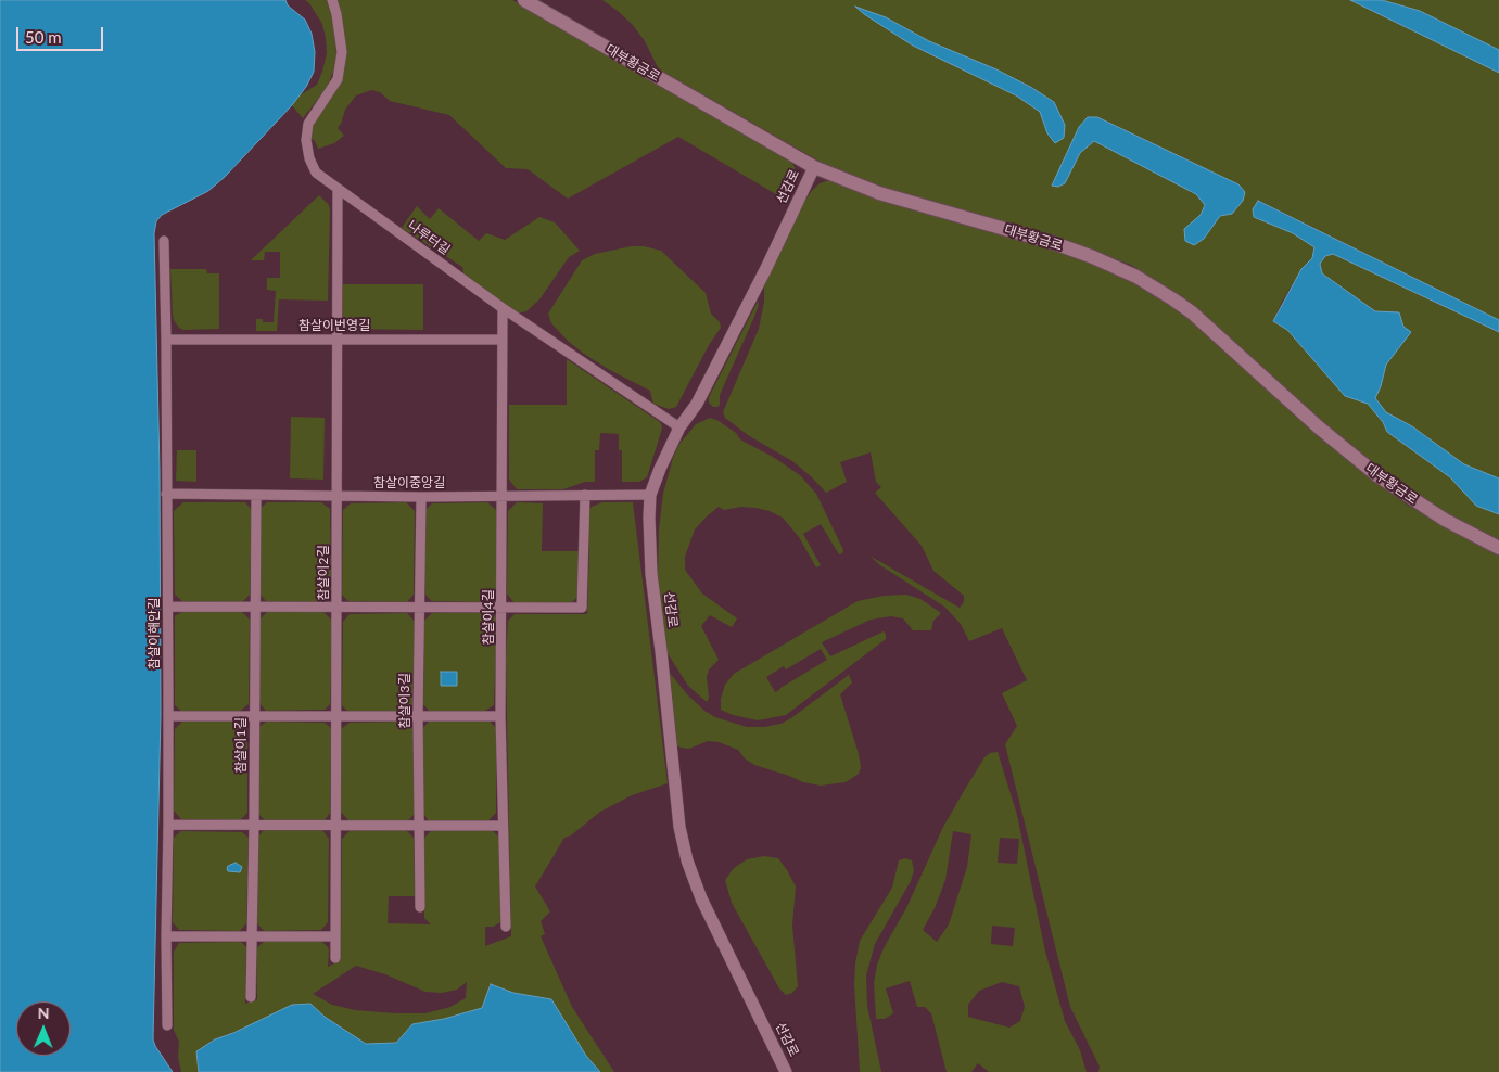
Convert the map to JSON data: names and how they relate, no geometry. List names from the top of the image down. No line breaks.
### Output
{"streets":{"main road":["대부황금로"],"street":["선감로","나루터길","참살이번영길","참살이중앙길","참살이2길","참살이4길","참살이해안길","참살이3길","참살이1길"]},"crossings":[["대부황금로","선감로"],["선감로","나루터길"],["선감로","참살이중앙길"],["나루터길","참살이2길"],["나루터길","참살이4길"],["참살이번영길","참살이2길"],["참살이번영길","참살이4길"],["참살이번영길","참살이해안길"],["참살이중앙길","참살이2길"],["참살이중앙길","참살이4길"],["참살이중앙길","참살이해안길"],["참살이중앙길","참살이3길"],["참살이중앙길","참살이1길"]],"scale_bar":"50 m","north":"top"}
